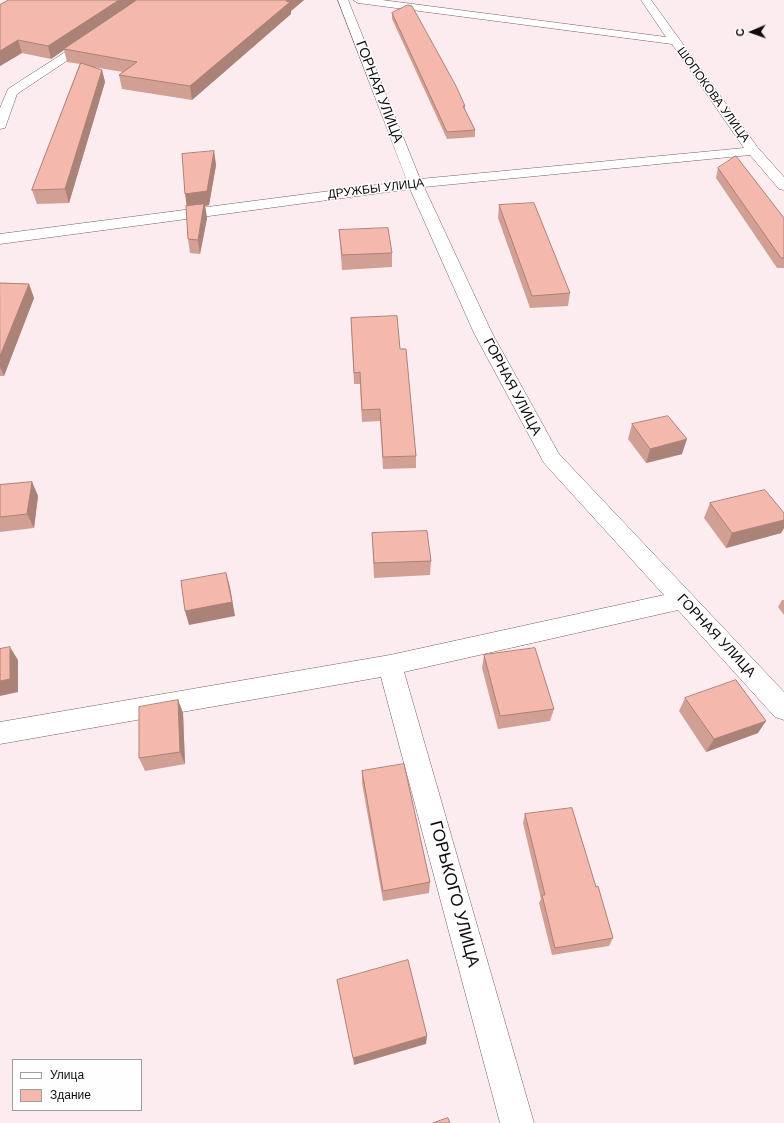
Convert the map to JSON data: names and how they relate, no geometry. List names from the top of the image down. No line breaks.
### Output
{"streets":{"street":["ГОРНАЯ УЛИЦА","ШОПОКОВА УЛИЦА","ДРУЖБЫ УЛИЦА","ГОРЬКОГО УЛИЦА"]},"crossings":[["ГОРНАЯ УЛИЦА","ДРУЖБЫ УЛИЦА"],["ШОПОКОВА УЛИЦА","ДРУЖБЫ УЛИЦА"]],"legend":["Улица","Здание"],"north":"left"}
